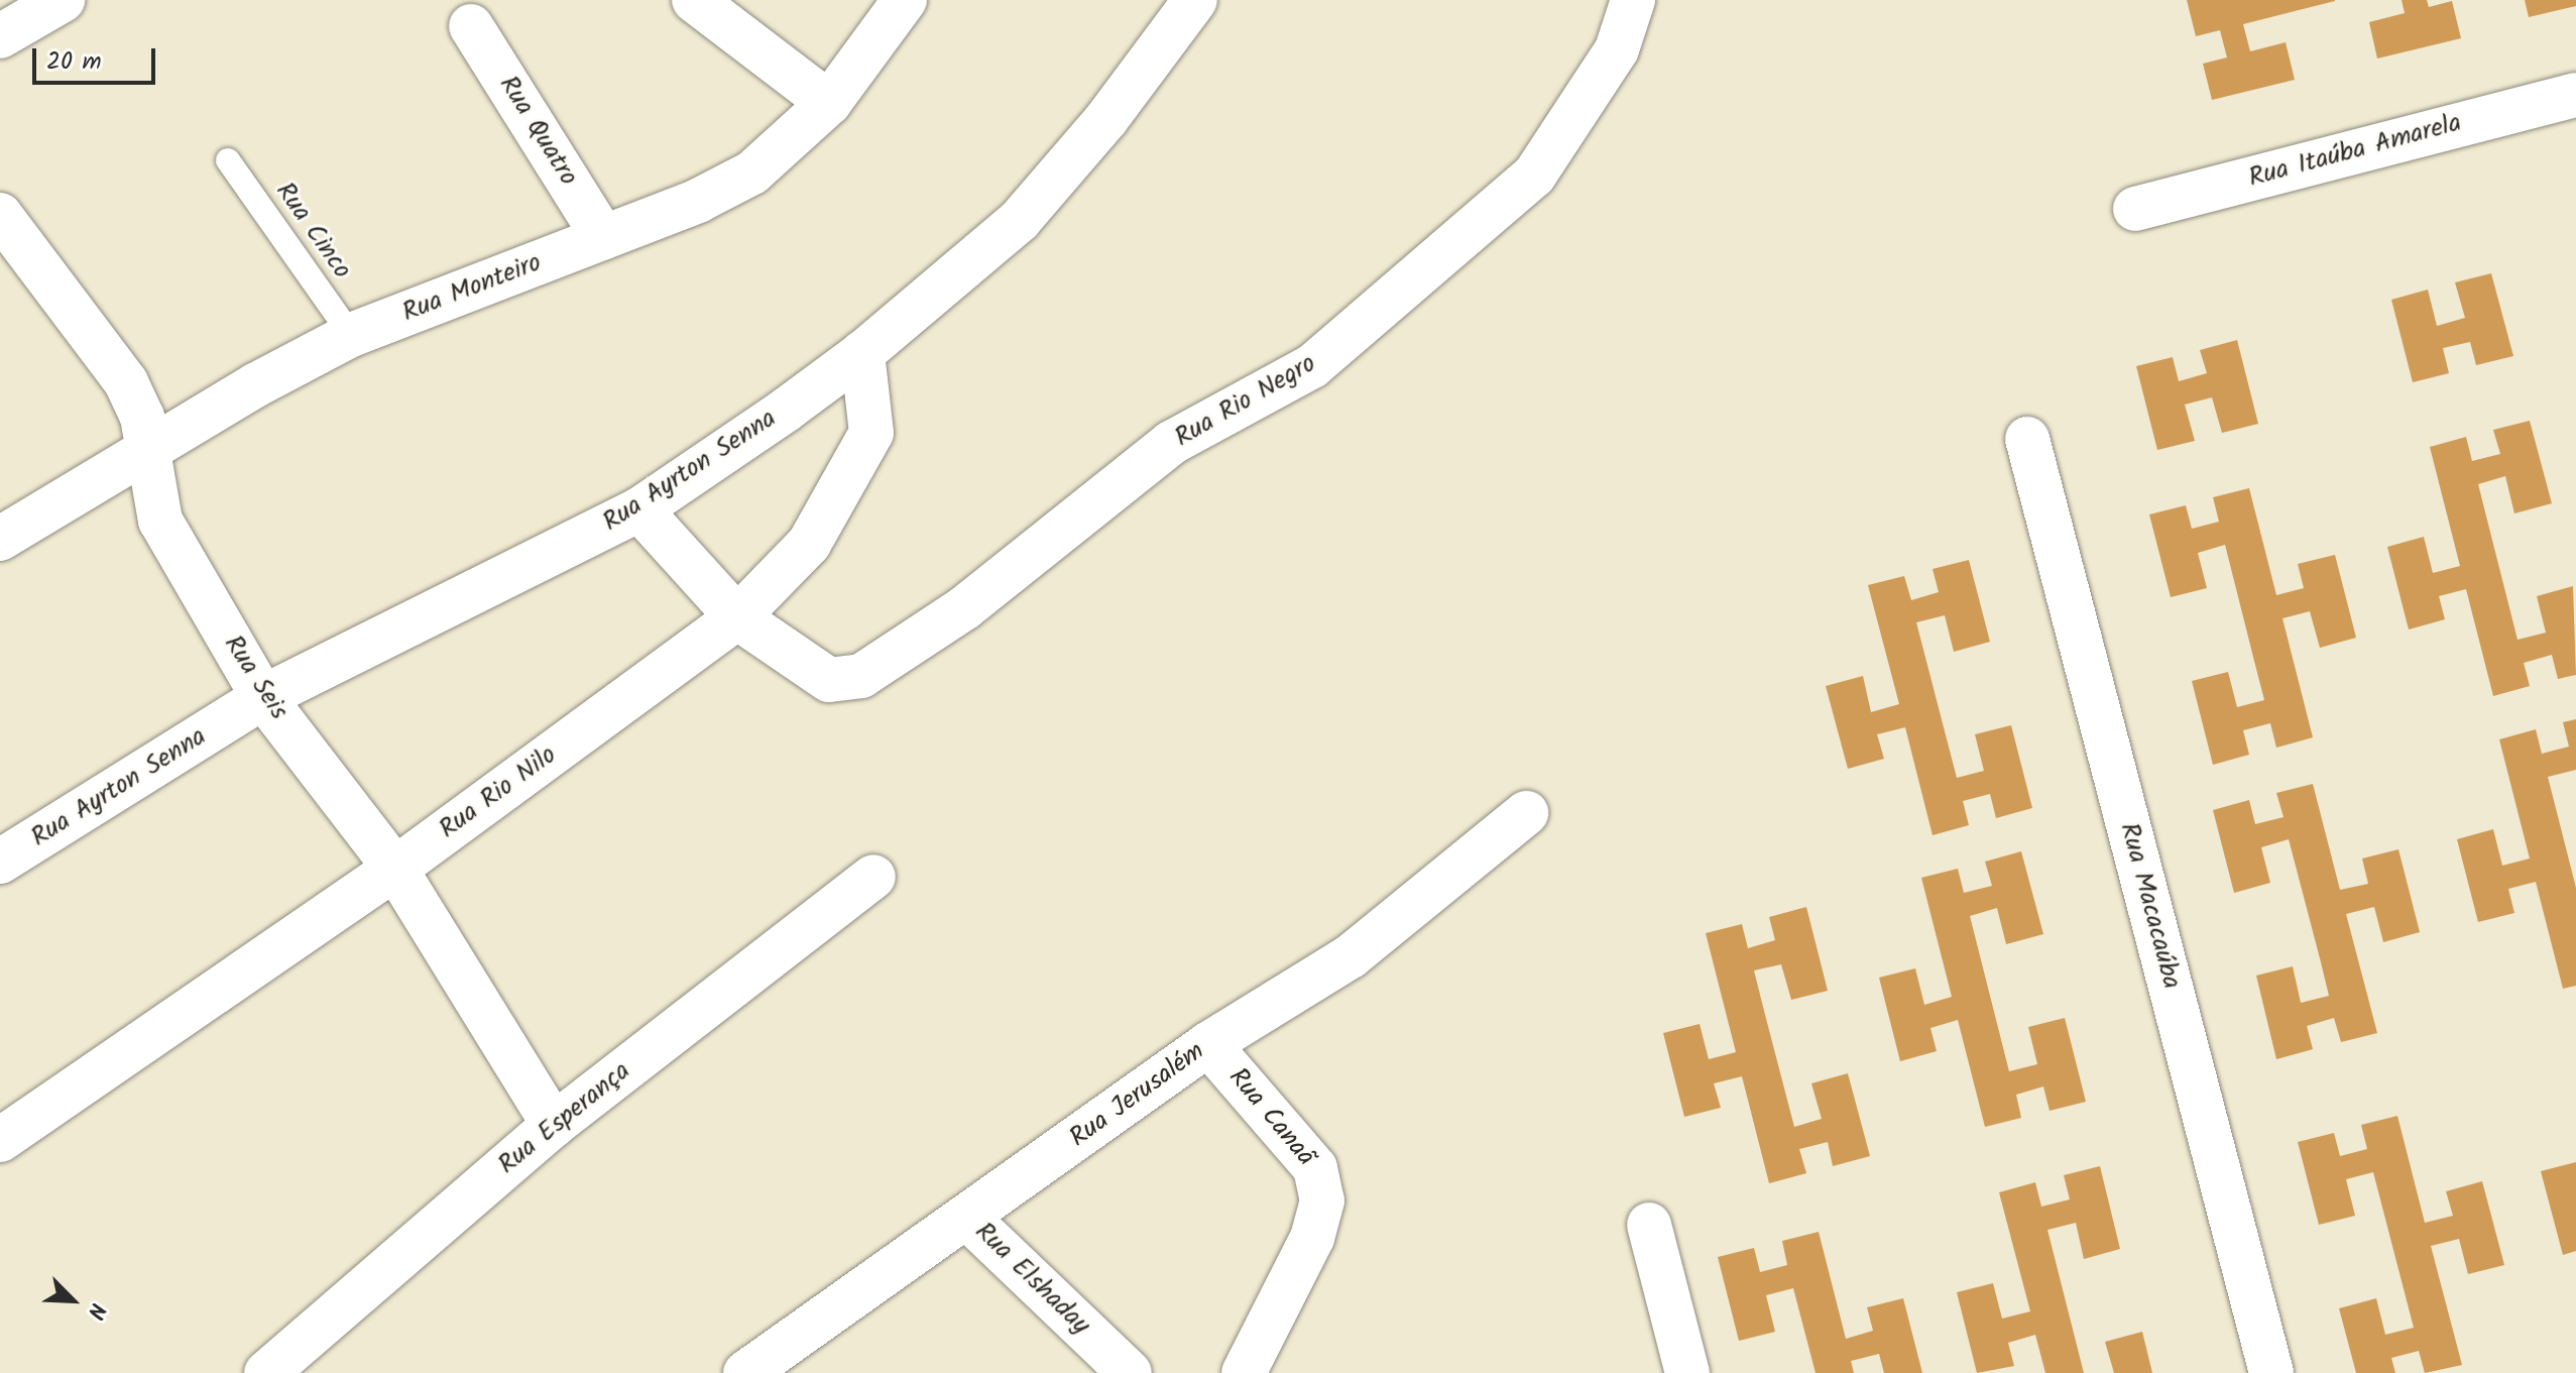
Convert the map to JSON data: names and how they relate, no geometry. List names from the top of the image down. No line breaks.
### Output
{"streets":{"street":["Rua Quatro","Rua Itaúba Amarela","Rua Monteiro","Rua Rio Negro","Rua Ayrton Senna","Rua Seis","Rua Rio Nilo","Rua Macacaúba","Rua Jerusalém","Rua Canaã","Rua Esperança","Rua Elshaday"],"lane":["Rua Cinco"]},"crossings":[["Rua Quatro","Rua Monteiro"],["Rua Cinco","Rua Monteiro"],["Rua Monteiro","Rua Seis"],["Rua Rio Negro","Rua Rio Nilo"],["Rua Ayrton Senna","Rua Seis"],["Rua Ayrton Senna","Rua Rio Nilo"],["Rua Seis","Rua Rio Nilo"],["Rua Seis","Rua Esperança"],["Rua Jerusalém","Rua Canaã"],["Rua Jerusalém","Rua Elshaday"]],"scale_bar":"20 m","north":"bottom right"}
